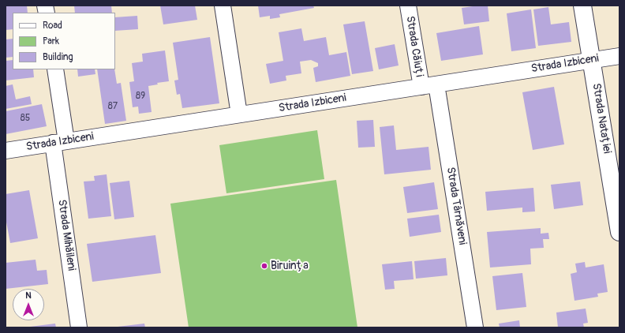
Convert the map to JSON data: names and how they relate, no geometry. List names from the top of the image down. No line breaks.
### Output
{"streets":{"street":["Strada Căiuți","Strada Izbiceni","Strada Natației","Strada Târnăveni","Strada Mihăileni"]},"crossings":[["Strada Căiuți","Strada Izbiceni"],["Strada Izbiceni","Strada Natației"],["Strada Izbiceni","Strada Târnăveni"],["Strada Izbiceni","Strada Mihăileni"]],"places":["Biruința"],"house_numbers":["89","87","85"],"legend":["Road","Park","Building"],"north":"top"}
